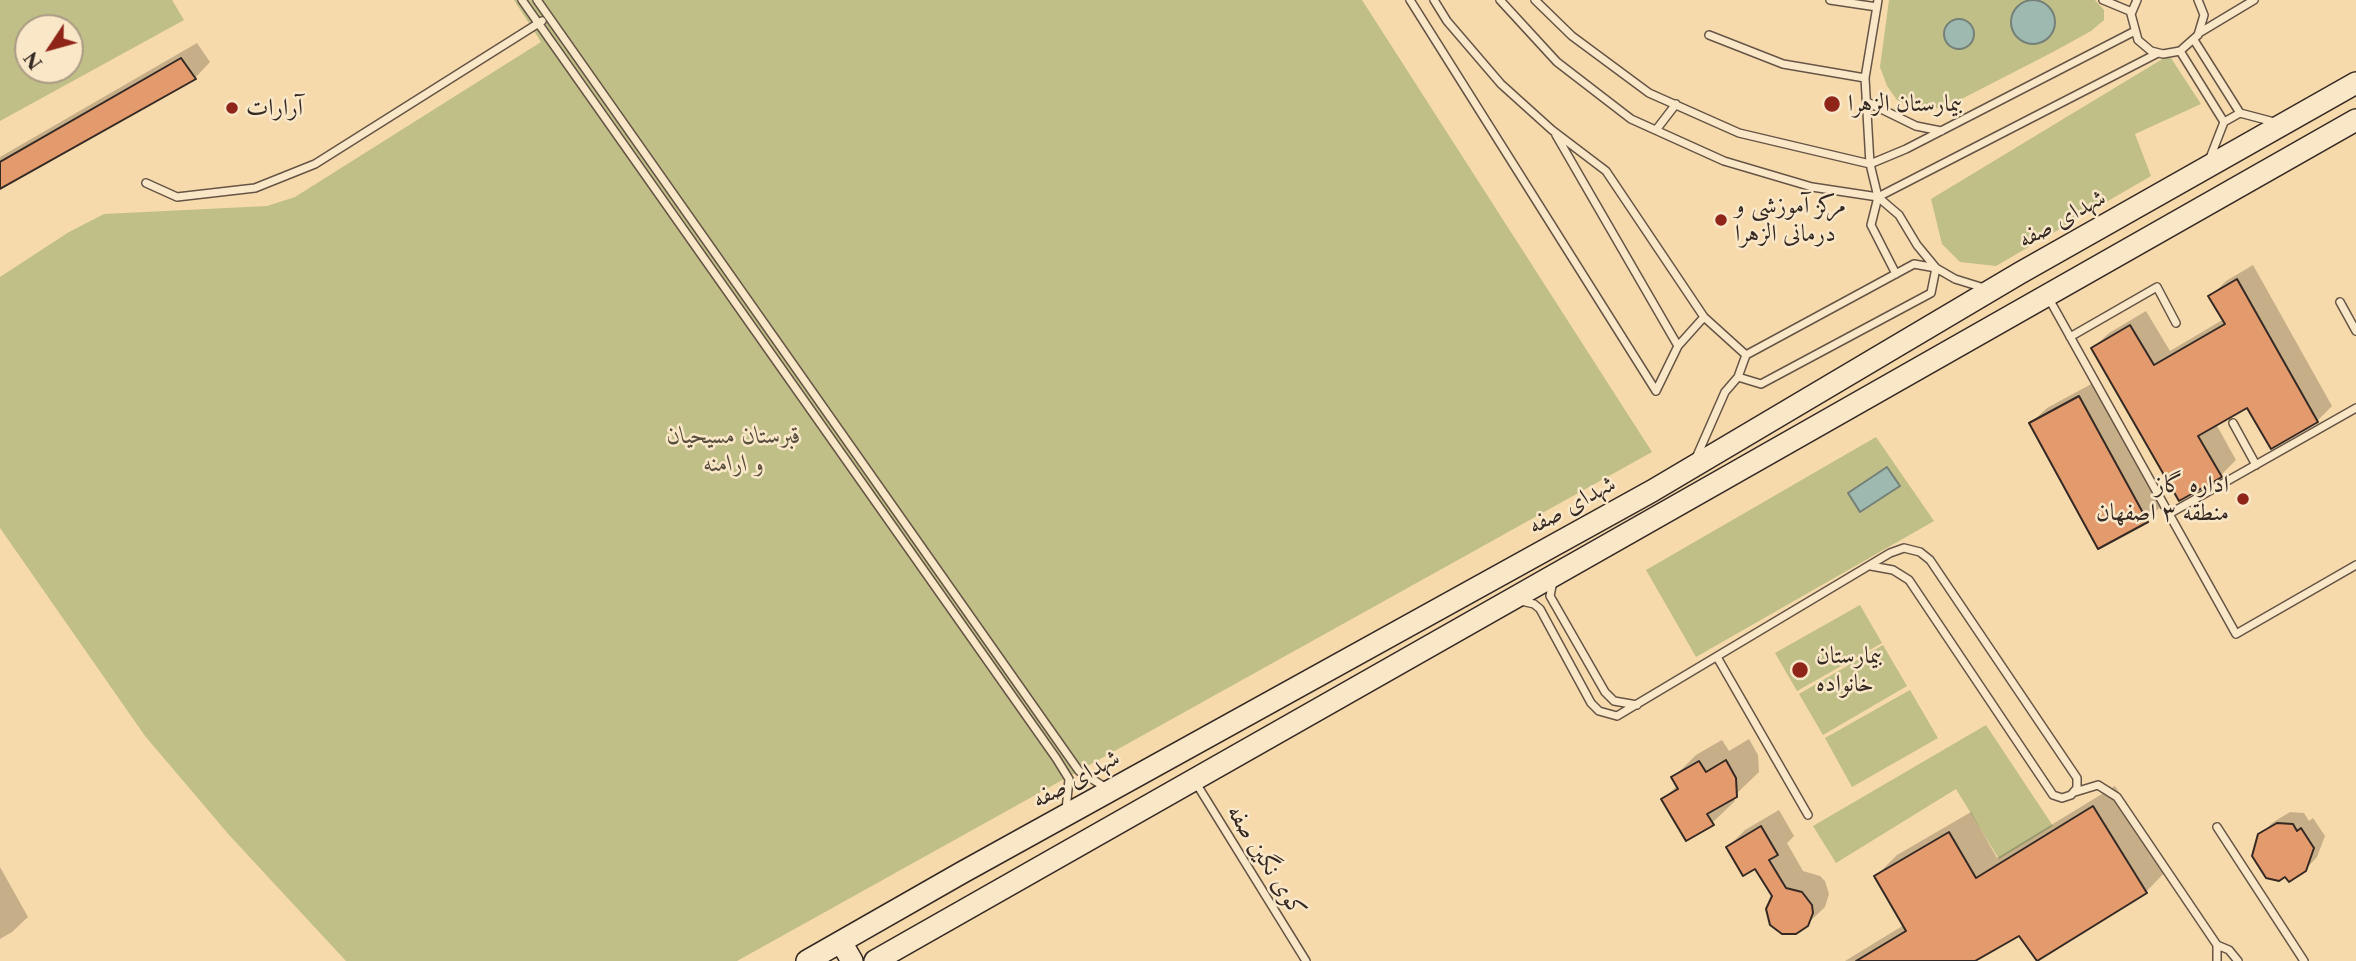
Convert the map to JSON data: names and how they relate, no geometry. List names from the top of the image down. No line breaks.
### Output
{"streets":{"main road":["شهدای صفه"],"lane":["کوی نگین صفه"]},"parks":["قبرستان مسیحیان و ارامنه"],"places":["بیمارستان الزهرا","آرارات","مرکز آموزشی و درمانی الزهرا","اداره گاز منطقه ۳ اصفهان","بیمارستان خانواده"],"north":"bottom left"}
